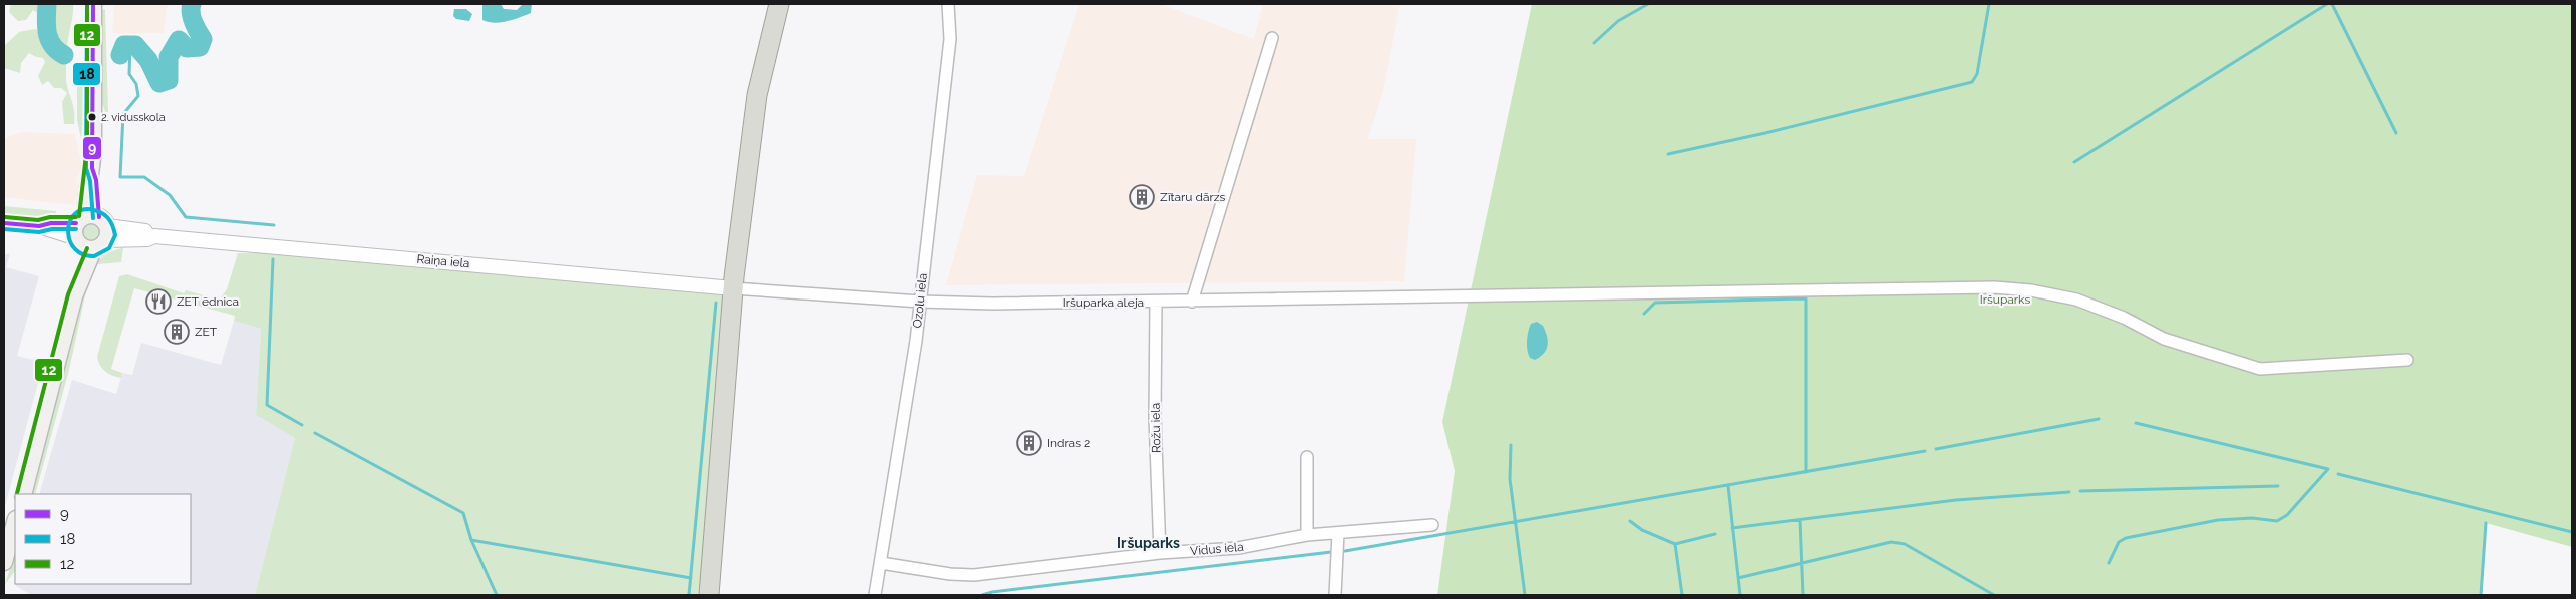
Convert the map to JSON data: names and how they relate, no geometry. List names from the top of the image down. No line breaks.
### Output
{"streets":{"street":["Raiņa iela","Ozolu iela","Iršuparka aleja","Rožu iela","Vidus iela"]},"crossings":[["Raiņa iela","Iršuparka aleja"],["Ozolu iela","Iršuparka aleja"],["Ozolu iela","Vidus iela"],["Iršuparka aleja","Rožu iela"],["Rožu iela","Vidus iela"]],"districts":["Iršuparks"],"parks":["Iršuparks"],"places":{"other":["2. vidusskola"],"building":["Zītaru dārzs","ZET","Indras 2"],"restaurant":["ZET ēdnica"]},"lines":["transit line 9","transit line 18","transit line 12"],"legend":["9","18","12"]}
